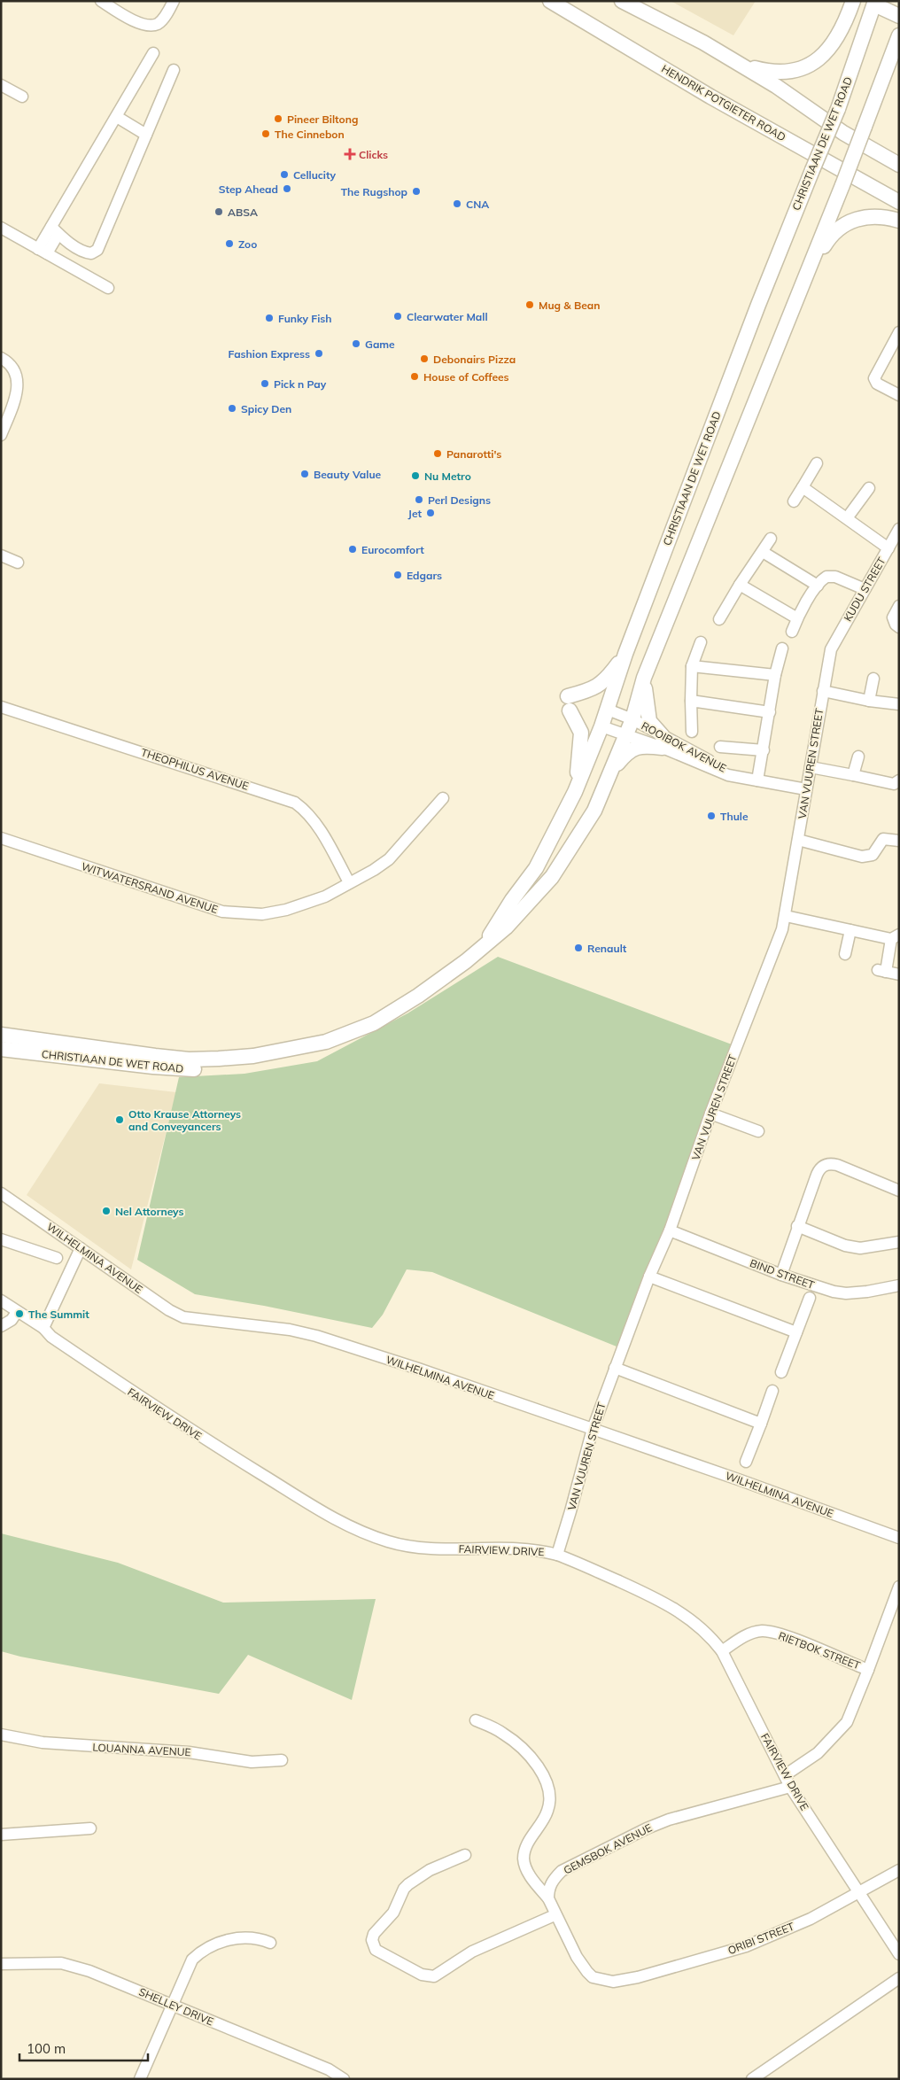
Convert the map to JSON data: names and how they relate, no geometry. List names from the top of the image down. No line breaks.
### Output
{"streets":{"main road":["HENDRIK POTGIETER ROAD","CHRISTIAAN DE WET ROAD"],"street":["KUDU STREET","ROOIBOK AVENUE","VAN VUUREN STREET","THEOPHILUS AVENUE","WITWATERSRAND AVENUE","WILHELMINA AVENUE","BIND STREET","FAIRVIEW DRIVE","RIETBOK STREET","LOUANNA AVENUE","GEMSBOK AVENUE","ORIBI STREET","SHELLEY DRIVE"]},"crossings":[["CHRISTIAAN DE WET ROAD","ROOIBOK AVENUE"],["KUDU STREET","VAN VUUREN STREET"],["ROOIBOK AVENUE","VAN VUUREN STREET"],["VAN VUUREN STREET","WILHELMINA AVENUE"],["VAN VUUREN STREET","BIND STREET"],["VAN VUUREN STREET","FAIRVIEW DRIVE"],["THEOPHILUS AVENUE","WITWATERSRAND AVENUE"],["FAIRVIEW DRIVE","RIETBOK STREET"],["FAIRVIEW DRIVE","GEMSBOK AVENUE"],["FAIRVIEW DRIVE","ORIBI STREET"]],"places":{"other":["Pineer Biltong","The Cinnebon","Cellucity","Step Ahead","The Rugshop","CNA","ABSA","Zoo","Mug & Bean","Clearwater Mall","Funky Fish","Game","Fashion Express","Debonairs Pizza","House of Coffees","Pick n Pay","Spicy Den","Panarotti's","Beauty Value","Nu Metro","Perl Designs","Jet","Eurocomfort","Edgars","Thule","Renault","Otto Krause Attorneys and Conveyancers","Nel Attorneys","The Summit"],"health":["Clicks"]},"scale_bar":"100 m"}
